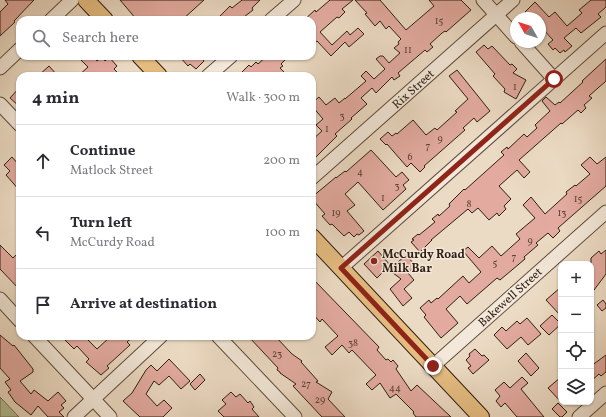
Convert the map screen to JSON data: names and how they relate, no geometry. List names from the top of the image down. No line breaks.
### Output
{"streets":{"street":["Rix Street","Bakewell Street"]},"places":["McCurdy Road Milk Bar"],"house_numbers":["15","11","1","3","1","9","7","6","4","3","1","15","8","19","13","9","7","5","38","23","27","44","29"],"north":"top left","page":{"search":"Search here","heading":["4 min","Walk · 300 m"],"list":[["Continue","Matlock Street","200 m"],["Turn left","McCurdy Road","100 m"],"Arrive at destination"],"map_buttons":["+","−"]}}
